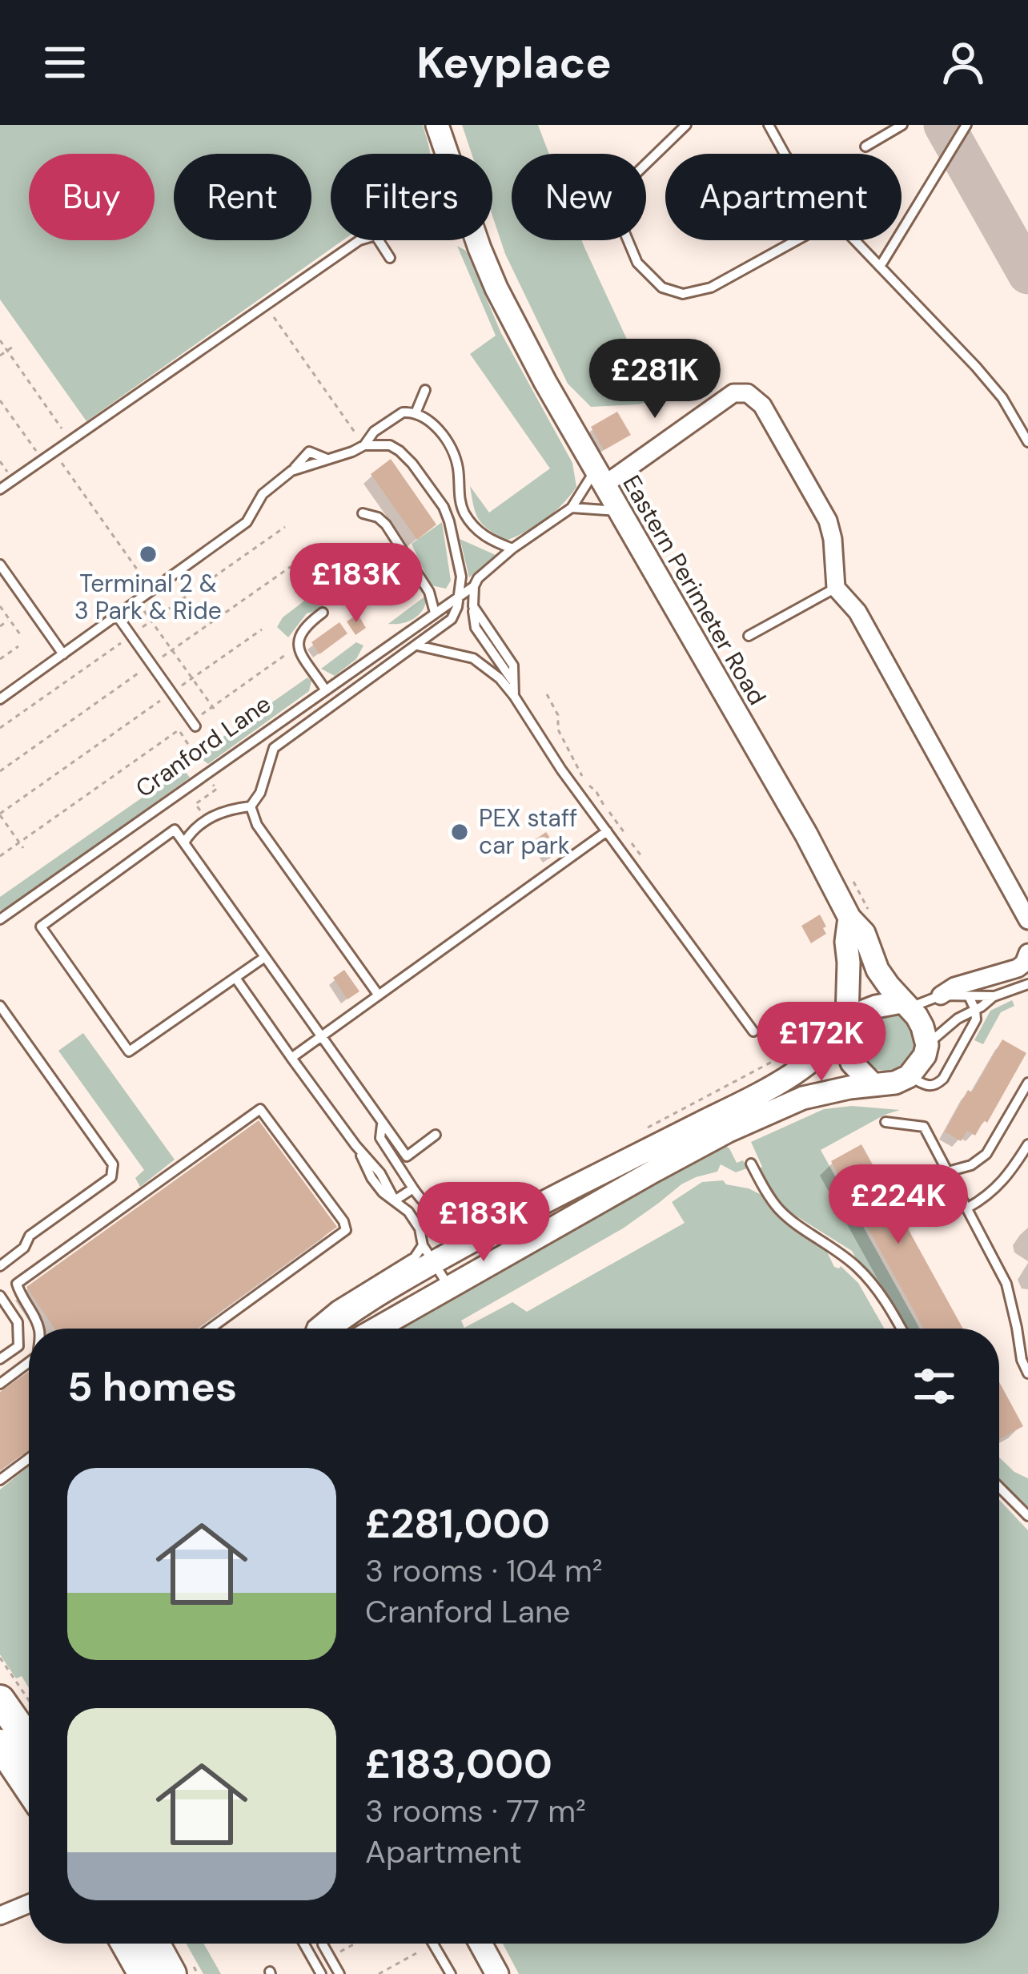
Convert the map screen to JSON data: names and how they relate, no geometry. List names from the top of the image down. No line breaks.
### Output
{"streets":{"street":["Eastern Perimeter Road"],"lane":["Cranford Lane"]},"places":["Terminal 2 & 3 Park & Ride","PEX staff car park"],"page":{"header":"Keyplace","chip":["Buy","Rent","Filters","New","Apartment"],"price":["£281K","£183K","£172K","£224K","£183K"],"heading":"5 homes","list":[{"name":"£281,000","note":"3 rooms · 104 m² · Cranford Lane"},{"name":"£183,000","note":"3 rooms · 77 m² · Apartment"}]}}
